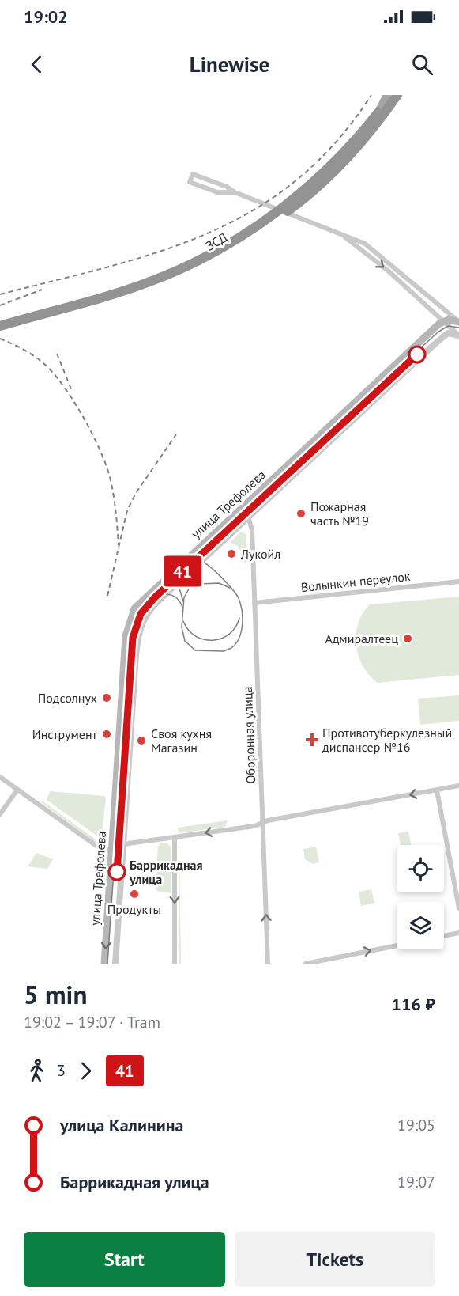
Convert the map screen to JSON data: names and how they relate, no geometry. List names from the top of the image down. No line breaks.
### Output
{"streets":{"highway":["ЗСД"],"main road":["улица Трефолева"],"street":["Волынкин переулок","Оборонная улица"]},"crossings":[["улица Трефолева","Оборонная улица"],["Волынкин переулок","Оборонная улица"]],"places":{"other":["Пожарная часть №19","Лукойл","Адмиралтеец","Подсолнух","Инструмент","Своя кухня Магазин","Баррикадная улица","Продукты"],"health":["Противотуберкулезный диспансер №16"]},"lines":["tram line 41"],"page":{"status":"19:02","header":"Linewise","on_map":"41","heading":["5 min","19:02 – 19:07 · Tram","116 ₽"],"legs":["3","41"],"list":[{"name":"улица Калинина","value":"19:05"},{"name":"Баррикадная улица","value":"19:07"}],"buttons":["Start","Tickets"]}}
